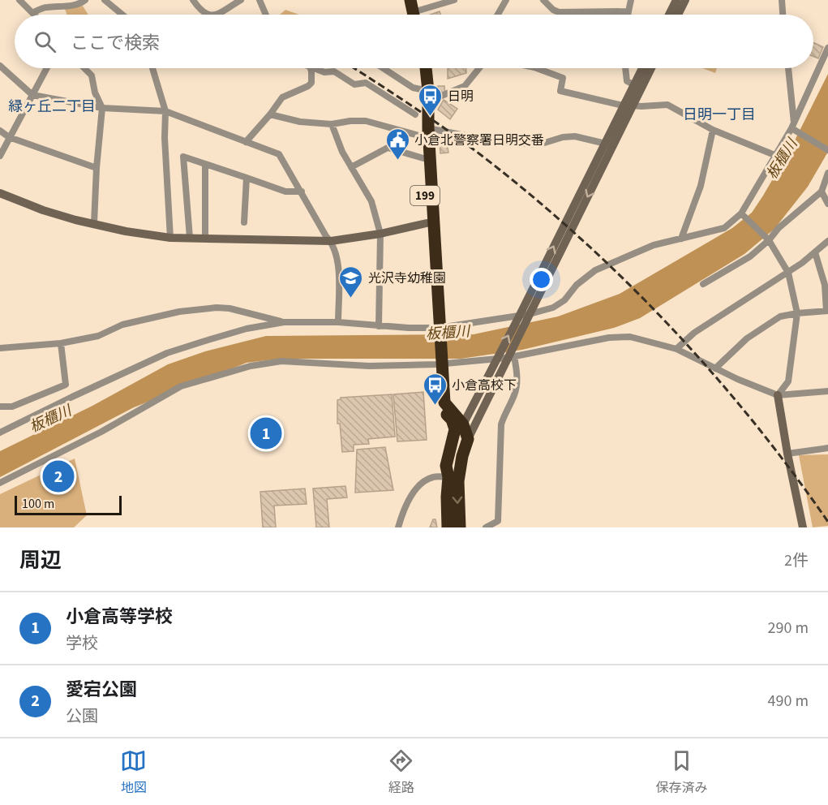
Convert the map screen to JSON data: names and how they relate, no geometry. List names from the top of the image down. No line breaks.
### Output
{"streets":{"highway":["199"]},"districts":["緑ヶ丘二丁目","日明一丁目"],"water":["板櫃川"],"places":{"bus stop":["日明","小倉高校下"],"public building":["小倉北警察署日明交番"],"school or university":["光沢寺幼稚園"]},"scale_bar":"100 m","page":{"search":"ここで検索","pins":["1","2"],"scale":"100 m","heading":["周辺","2件"],"list":[{"mark":"1","name":"小倉高等学校","note":"学校","value":"290 m"},{"mark":"2","name":"愛宕公園","note":"公園","value":"490 m"}],"nav":["地図","経路","保存済み"]}}
